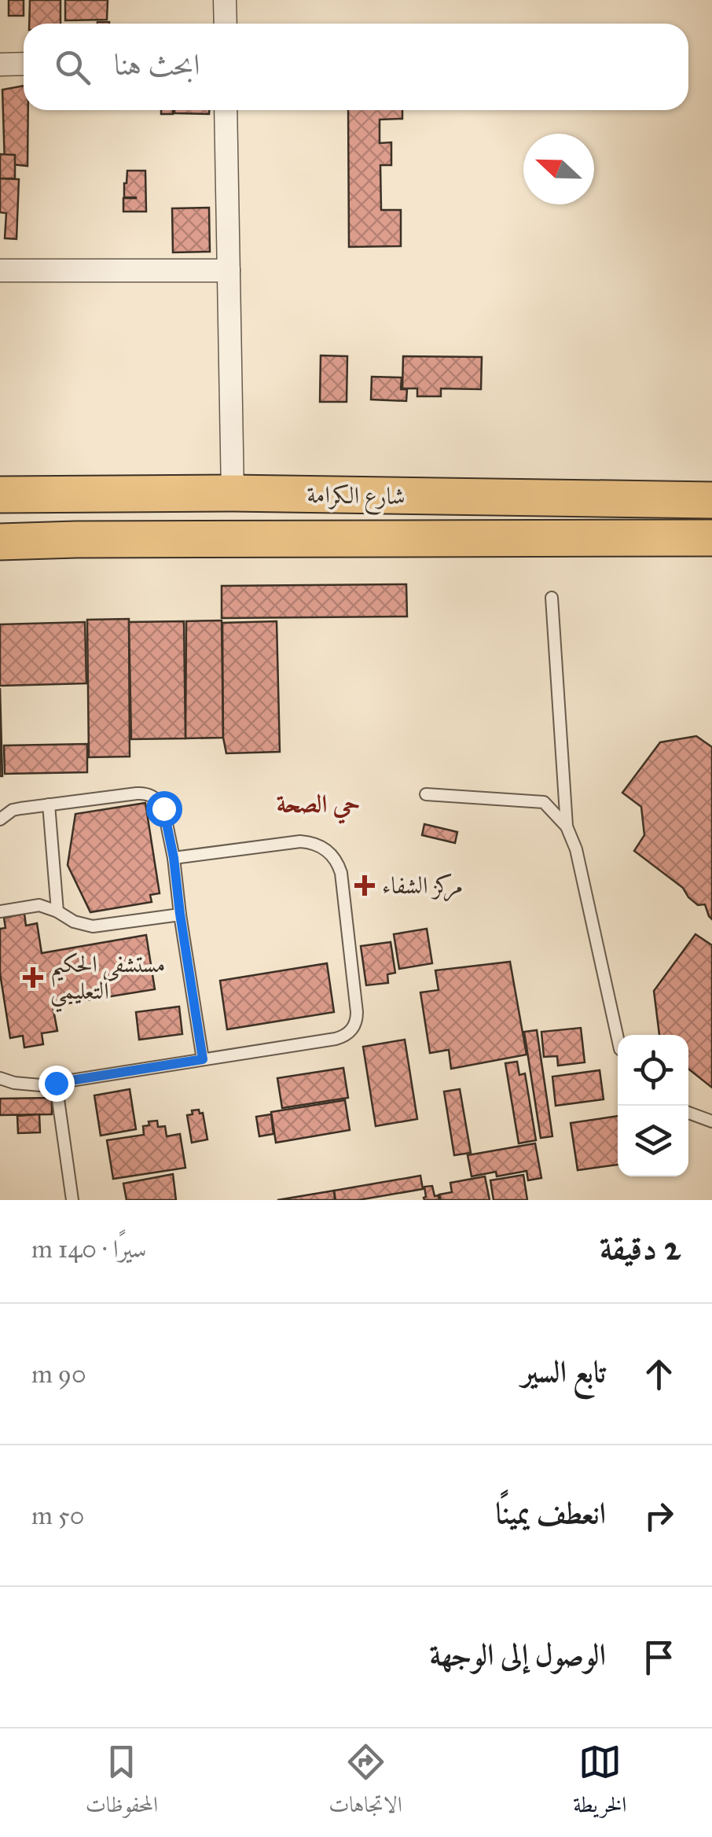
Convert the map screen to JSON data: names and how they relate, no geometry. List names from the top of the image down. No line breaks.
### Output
{"streets":{"main road":["شارع الكرامة"]},"districts":["حي الصحة"],"places":{"health":["مركز الشفاء","مستشفى الحكيم التعليمي"]},"north":"left","page":{"search":"ابحث هنا","heading":["2 دقيقة","سيرًا · 140 m"],"list":[["تابع السير","90 m"],["انعطف يمينًا","50 m"],"الوصول إلى الوجهة"],"nav":["الخريطة","الاتجاهات","المحفوظات"]}}
